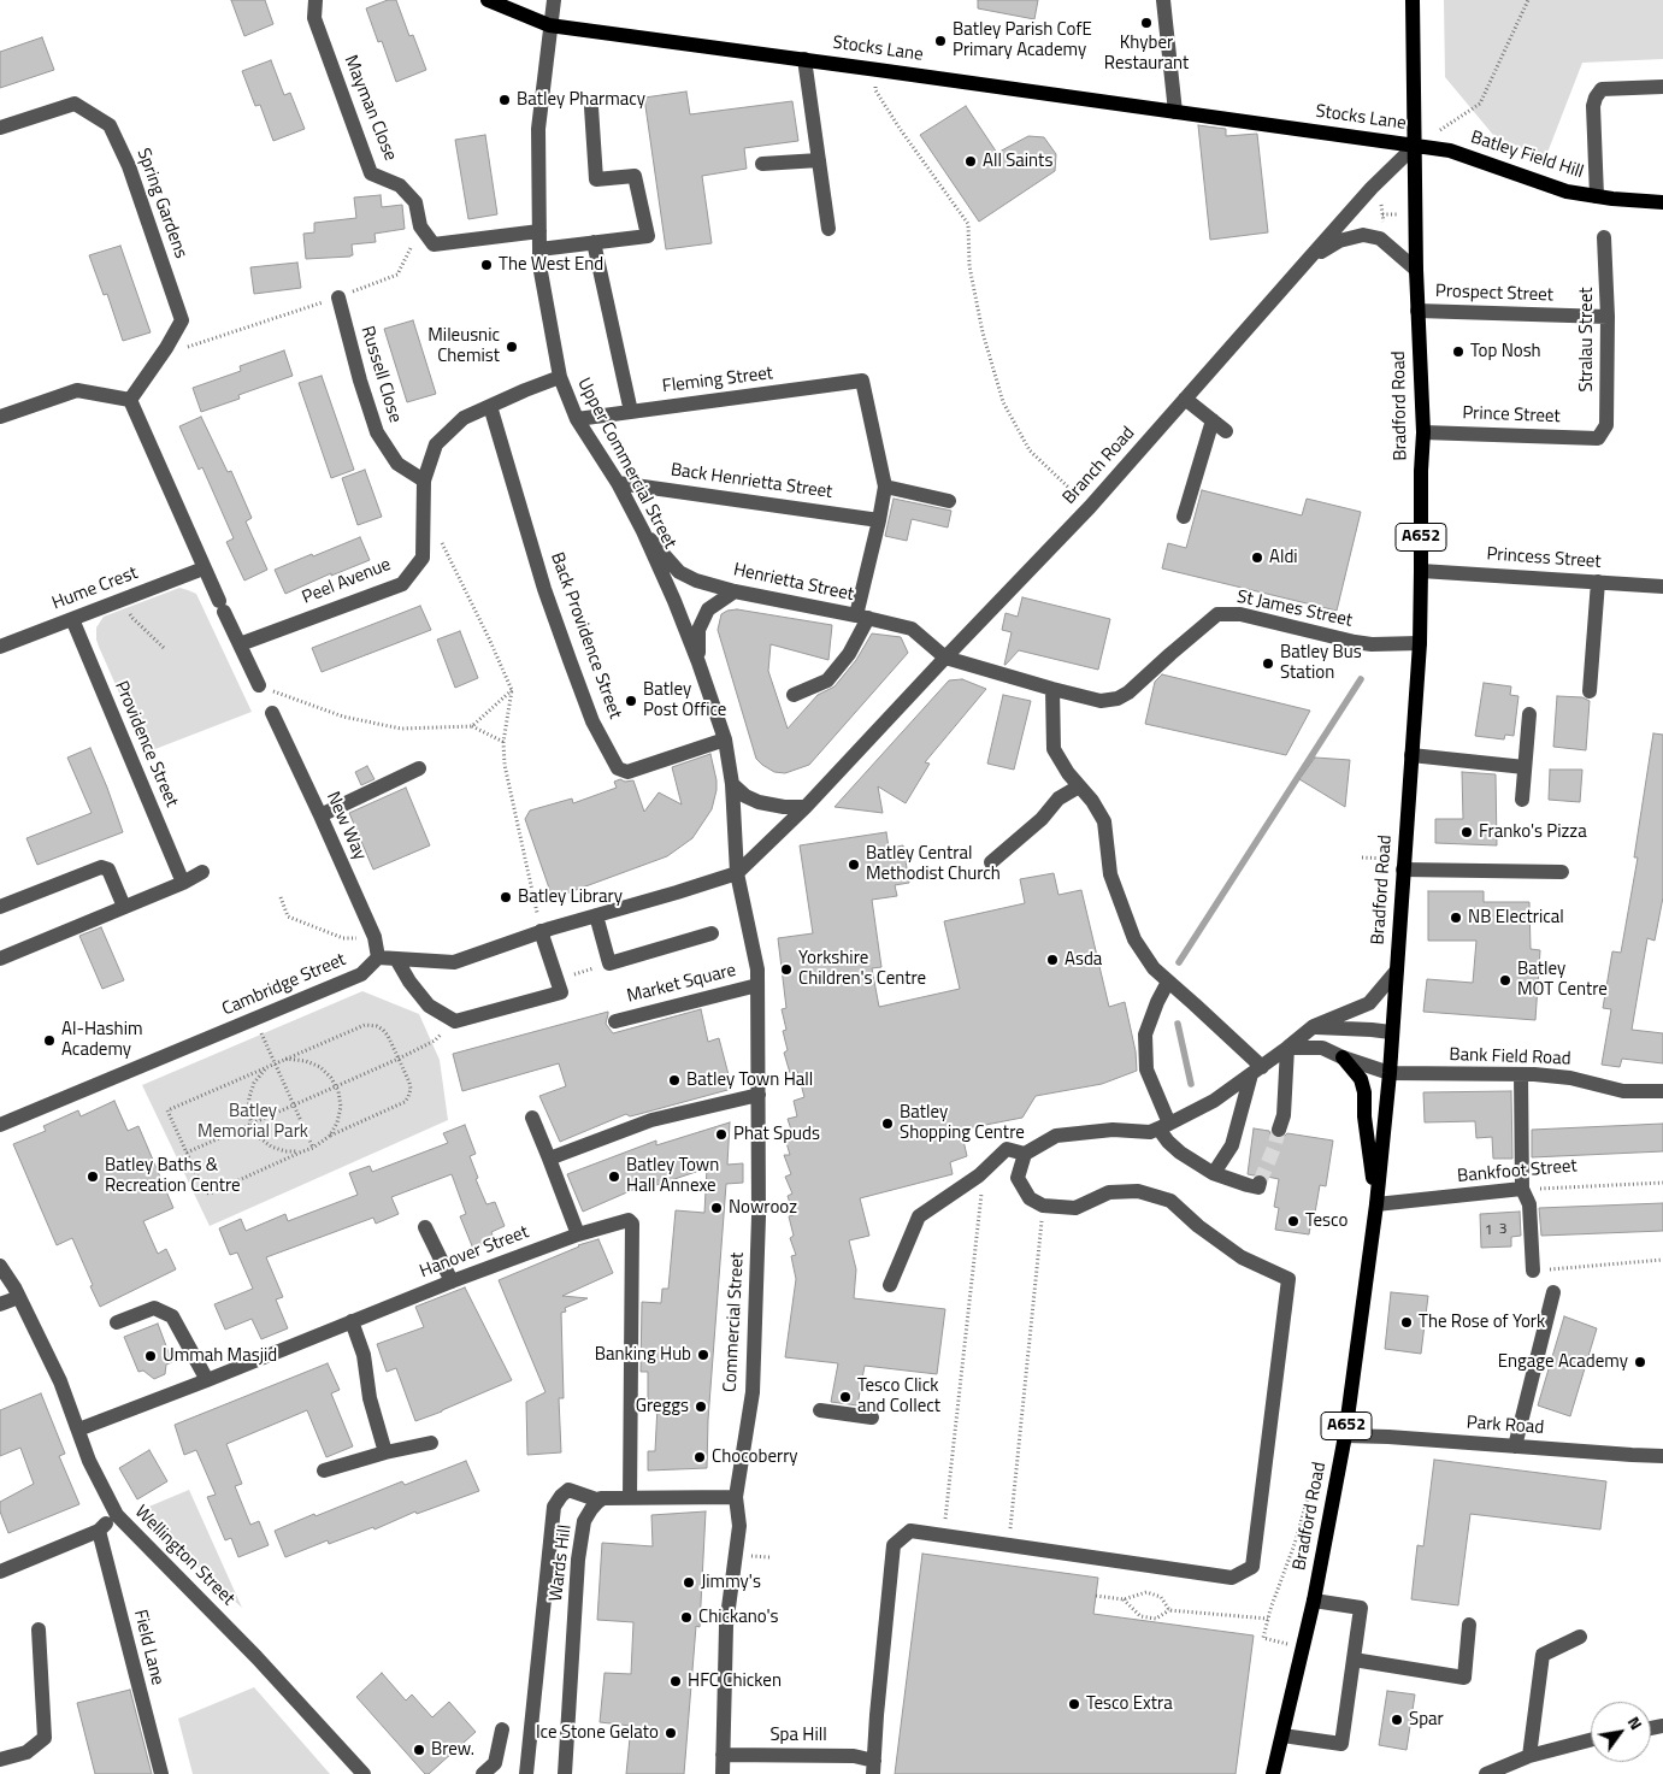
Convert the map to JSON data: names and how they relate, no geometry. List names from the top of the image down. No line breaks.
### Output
{"streets":{"main road":["Stocks Lane","Batley Field Hill","Bradford Road","A652"],"street":["Mayman Close","Spring Gardens","Prospect Street","Stralau Street","Russell Close","Fleming Street","Prince Street","Upper Commercial Street","Branch Road","Back Henrietta Street","Princess Street","Peel Avenue","Henrietta Street","Hume Crest","St James Street","Back Providence Street","Providence Street","New Way","Market Square","Cambridge Street","Bank Field Road","Bankfoot Street","Hanover Street","Commercial Street","Park Road","Wellington Street","Wards Hill","Field Lane","Spa Hill"]},"crossings":[["Stocks Lane","Batley Field Hill"],["Stocks Lane","Bradford Road"],["Stocks Lane","Upper Commercial Street"],["Stocks Lane","Branch Road"],["Batley Field Hill","Bradford Road"],["Batley Field Hill","Branch Road"],["Prospect Street","Stralau Street"],["Prospect Street","Bradford Road"],["Stralau Street","Prince Street"],["Russell Close","Peel Avenue"],["Fleming Street","Upper Commercial Street"],["Bradford Road","Prince Street"],["Bradford Road","Branch Road"],["Bradford Road","Princess Street"],["Bradford Road","St James Street"],["Bradford Road","Bank Field Road"],["Bradford Road","Bankfoot Street"],["Bradford Road","Park Road"],["Upper Commercial Street","Branch Road"],["Upper Commercial Street","Back Henrietta Street"],["Upper Commercial Street","Peel Avenue"],["Upper Commercial Street","Henrietta Street"],["Upper Commercial Street","Back Providence Street"],["Upper Commercial Street","Commercial Street"],["Branch Road","Henrietta Street"],["Branch Road","St James Street"],["Branch Road","Commercial Street"],["Peel Avenue","Back Providence Street"],["Henrietta Street","St James Street"],["Hume Crest","Providence Street"],["New Way","Cambridge Street"],["Market Square","Commercial Street"],["Hanover Street","Wellington Street"],["Commercial Street","Spa Hill"]],"parks":["Batley Memorial Park"],"places":["Khyber Restaurant","Batley Parish CofE Primary Academy","Batley Pharmacy","All Saints","The West End","Mileusnic Chemist","Top Nosh","Aldi","Batley Bus Station","Batley Post Office","Franko's Pizza","Batley Central Methodist Church","Batley Library","NB Electrical","Asda","Yorkshire Children's Centre","Batley MOT Centre","Al-Hashim Academy","Batley Town Hall","Batley Shopping Centre","Phat Spuds","Batley Baths & Recreation Centre","Batley Town Hall Annexe","Nowrooz","Tesco","The Rose of York","Banking Hub","Ummah Masjid","Engage Academy","Tesco Click and Collect","Greggs","Chocoberry","Jimmy's","Chickano's","HFC Chicken","Tesco Extra","Spar","Ice Stone Gelato","Brew."],"house_numbers":["3","1"],"north":"top right"}
